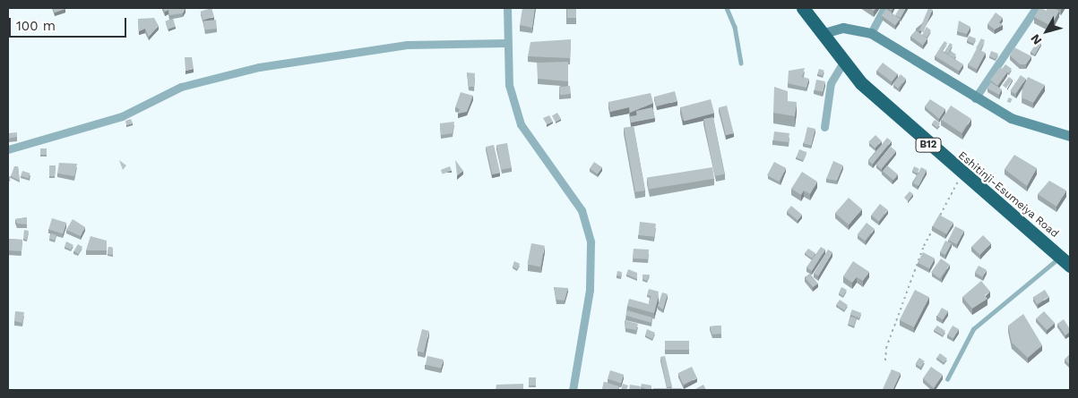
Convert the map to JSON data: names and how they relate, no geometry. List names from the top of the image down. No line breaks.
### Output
{"streets":{"highway":["B12","Eshitinji-Esumeiya Road"]},"scale_bar":"100 m","north":"bottom left"}
